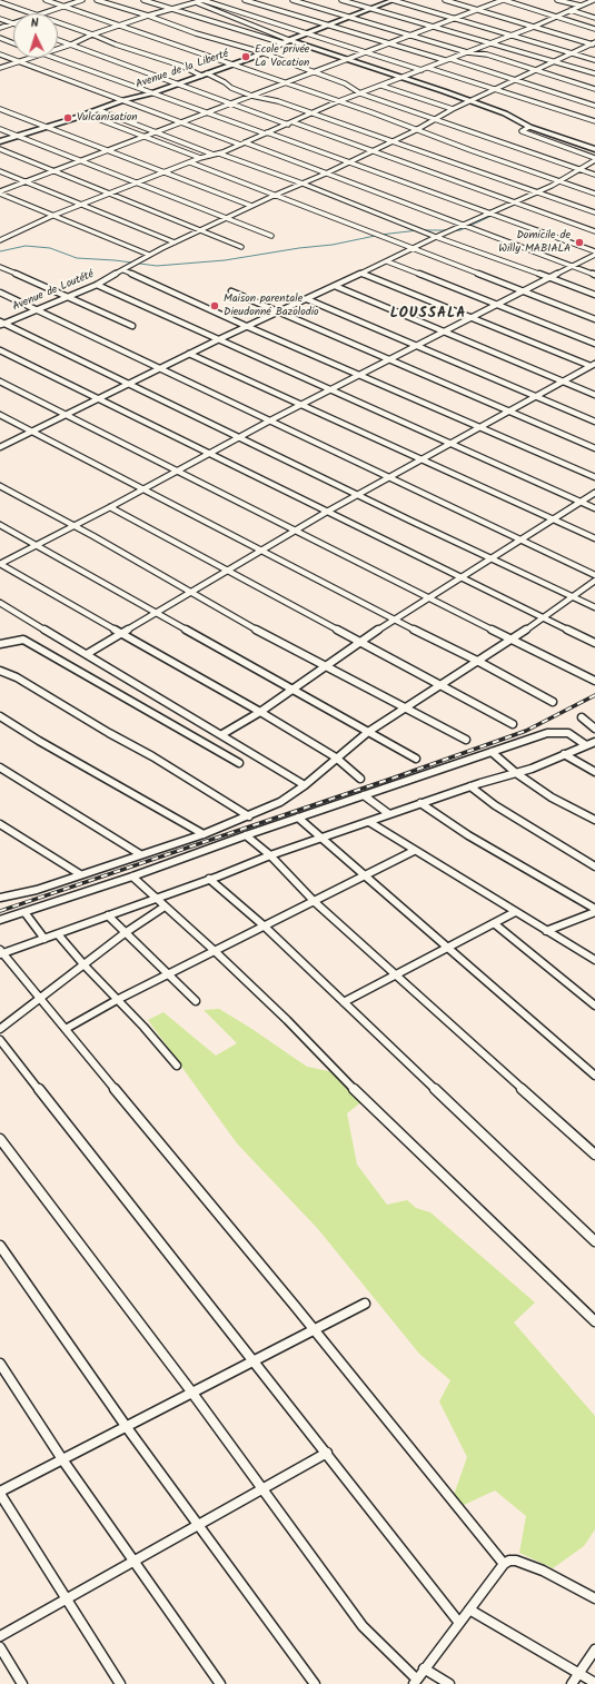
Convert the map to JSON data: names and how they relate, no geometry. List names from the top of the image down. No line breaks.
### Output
{"streets":{"street":["Avenue de la Liberté","Avenue de Loutété"]},"districts":["LOUSSALA"],"places":["Ecole privée La Vocation","Vulcanisation","Domicile de Willy MABIALA","Maison parentale Dieudonné Bazolodio"],"north":"top"}
